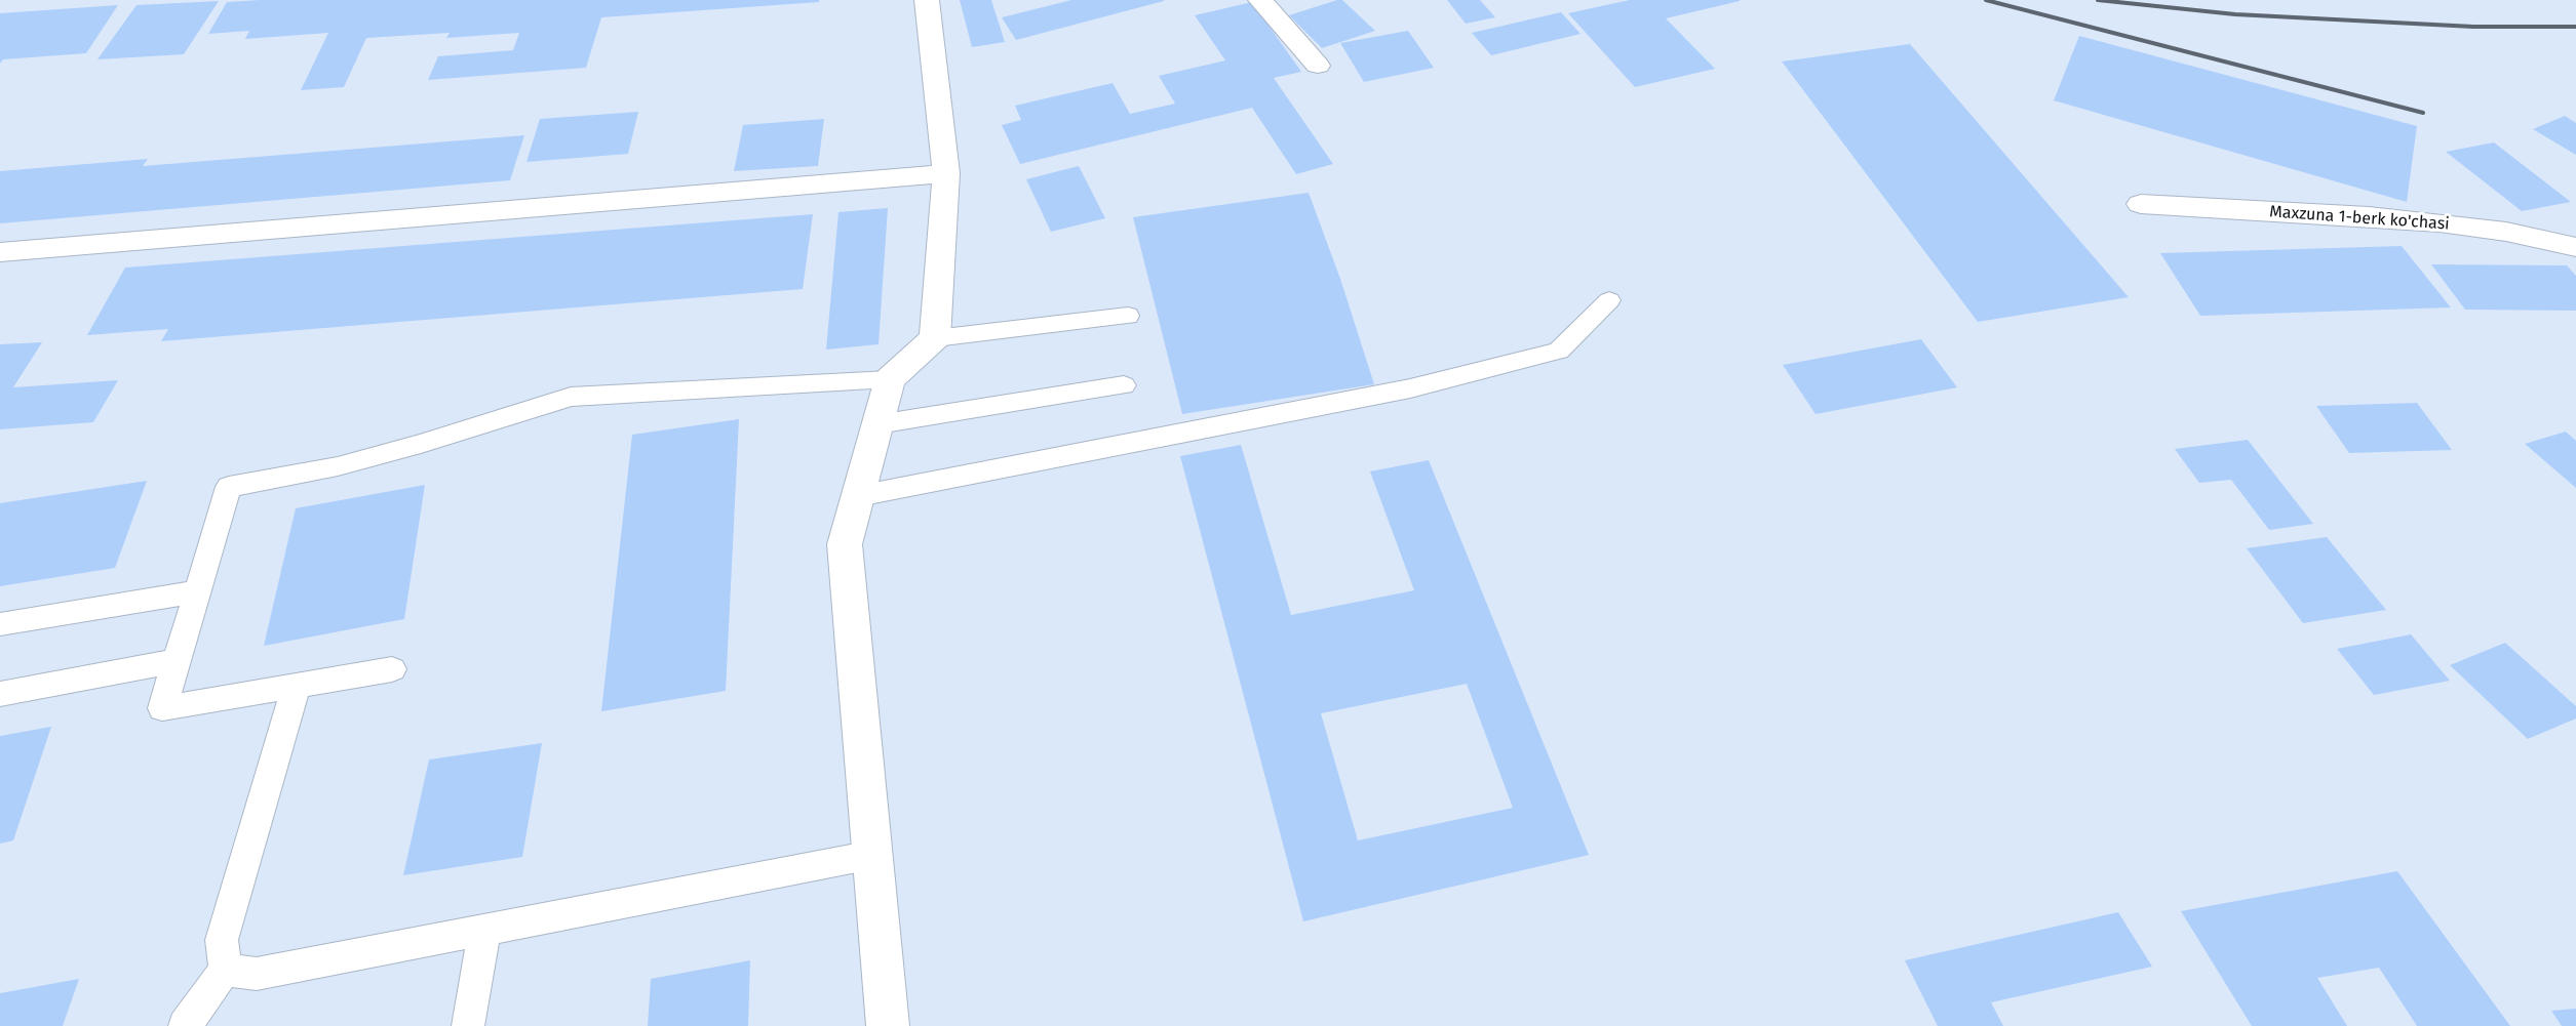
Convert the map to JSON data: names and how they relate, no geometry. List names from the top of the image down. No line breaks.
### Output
{"streets":{"street":["Maxzuna 1-berk ko'chasi"]}}
